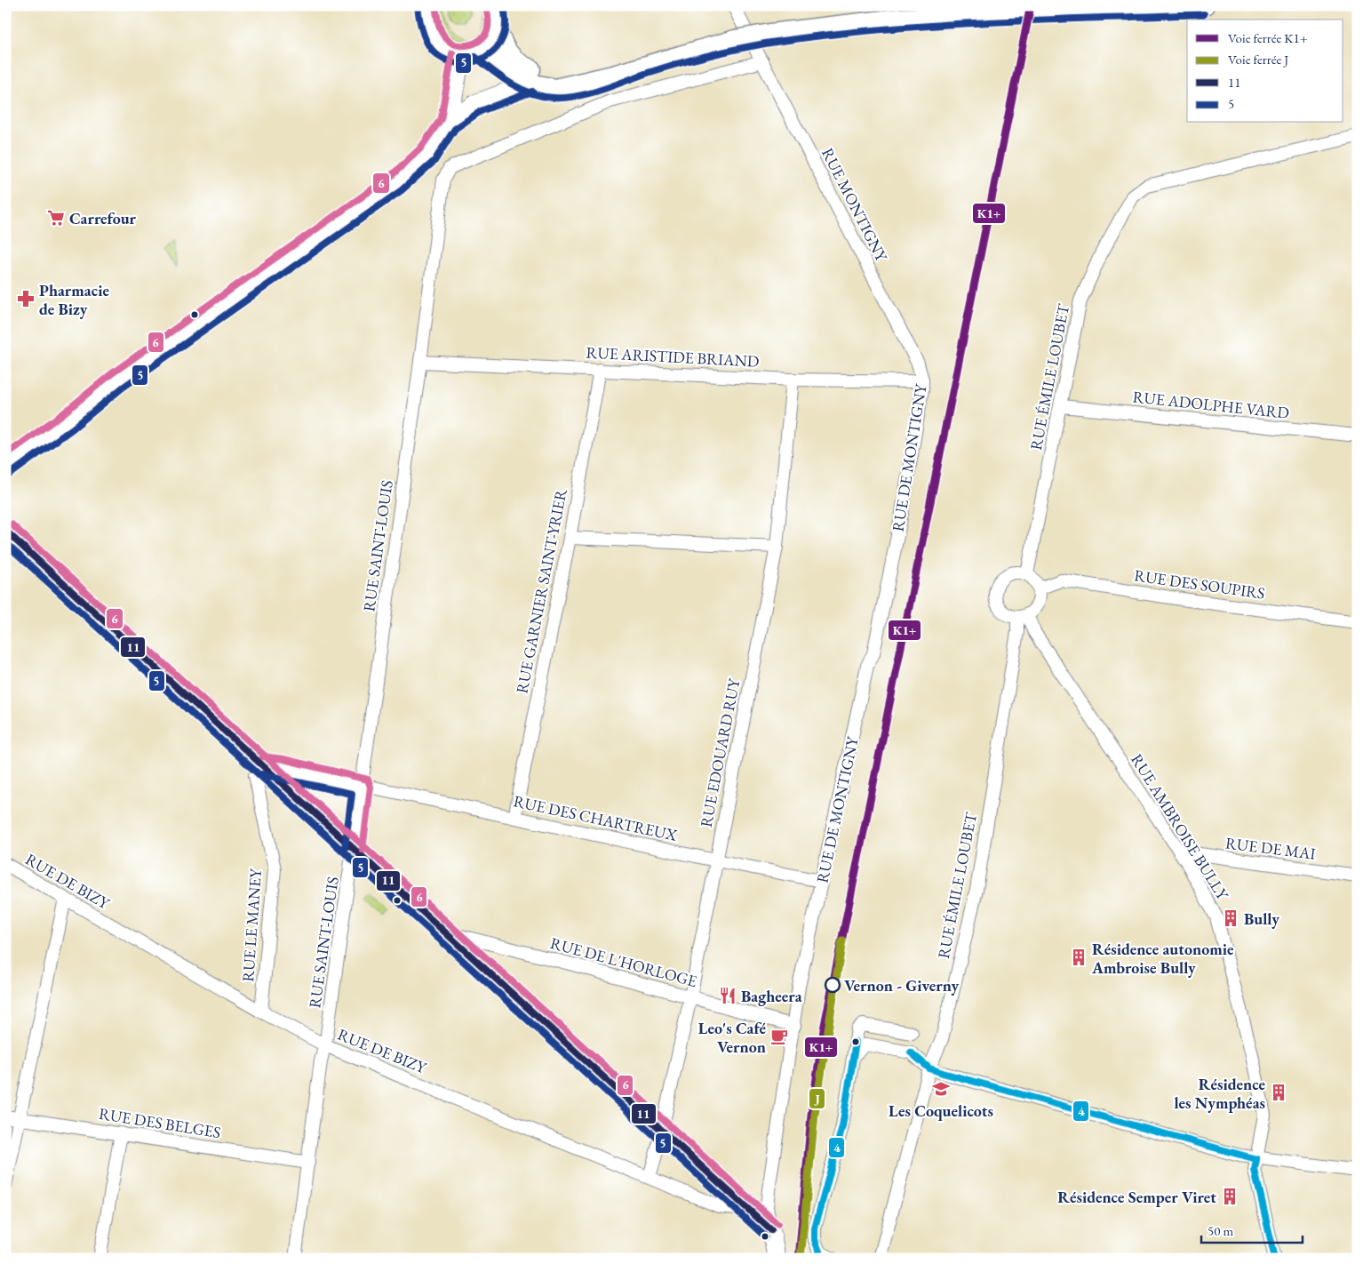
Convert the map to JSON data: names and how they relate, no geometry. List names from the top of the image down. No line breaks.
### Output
{"streets":{"main road":["RUE DE MONTIGNY"],"street":["RUE MONTIGNY","RUE ARISTIDE BRIAND","RUE ÉMILE LOUBET","RUE ADOLPHE VARD","RUE SAINT-LOUIS","RUE DES SOUPIRS","RUE GARNIER SAINT-YRIER","RUE EDOUARD RUY","RUE DES CHARTREUX","RUE AMBROISE BULLY","RUE DE MAI","RUE DE BIZY","RUE LE MANEY","RUE DE L'HORLOGE","RUE DES BELGES"]},"crossings":[["RUE MONTIGNY","RUE DE MONTIGNY"],["RUE MONTIGNY","RUE SAINT-LOUIS"],["RUE ARISTIDE BRIAND","RUE DE MONTIGNY"],["RUE ARISTIDE BRIAND","RUE SAINT-LOUIS"],["RUE ARISTIDE BRIAND","RUE GARNIER SAINT-YRIER"],["RUE ARISTIDE BRIAND","RUE EDOUARD RUY"],["RUE ÉMILE LOUBET","RUE ADOLPHE VARD"],["RUE ÉMILE LOUBET","RUE DES SOUPIRS"],["RUE ÉMILE LOUBET","RUE AMBROISE BULLY"],["RUE DE MONTIGNY","RUE DES CHARTREUX"],["RUE DE MONTIGNY","RUE DE L'HORLOGE"],["RUE SAINT-LOUIS","RUE DES CHARTREUX"],["RUE SAINT-LOUIS","RUE DE BIZY"],["RUE SAINT-LOUIS","RUE DES BELGES"],["RUE DES SOUPIRS","RUE AMBROISE BULLY"],["RUE GARNIER SAINT-YRIER","RUE DES CHARTREUX"],["RUE EDOUARD RUY","RUE DES CHARTREUX"],["RUE EDOUARD RUY","RUE DE BIZY"],["RUE EDOUARD RUY","RUE DE L'HORLOGE"],["RUE DES CHARTREUX","RUE LE MANEY"],["RUE AMBROISE BULLY","RUE DE MAI"],["RUE DE BIZY","RUE LE MANEY"]],"places":{"supermarket":["Carrefour"],"pharmacy":["Pharmacie de Bizy"],"building":["Bully","Résidence autonomie Ambroise Bully","Résidence les Nymphéas","Résidence Semper Viret"],"other":["Vernon - Giverny"],"restaurant":["Bagheera"],"cafe":["Leo's Café Vernon"],"school or university":["Les Coquelicots"]},"lines":["rail line K1+","transit line 5","transit line 6","transit line 11","rail line J","transit line 4"],"legend":["Voie ferrée K1+","Voie ferrée J","11","5"],"scale_bar":"50 m"}
